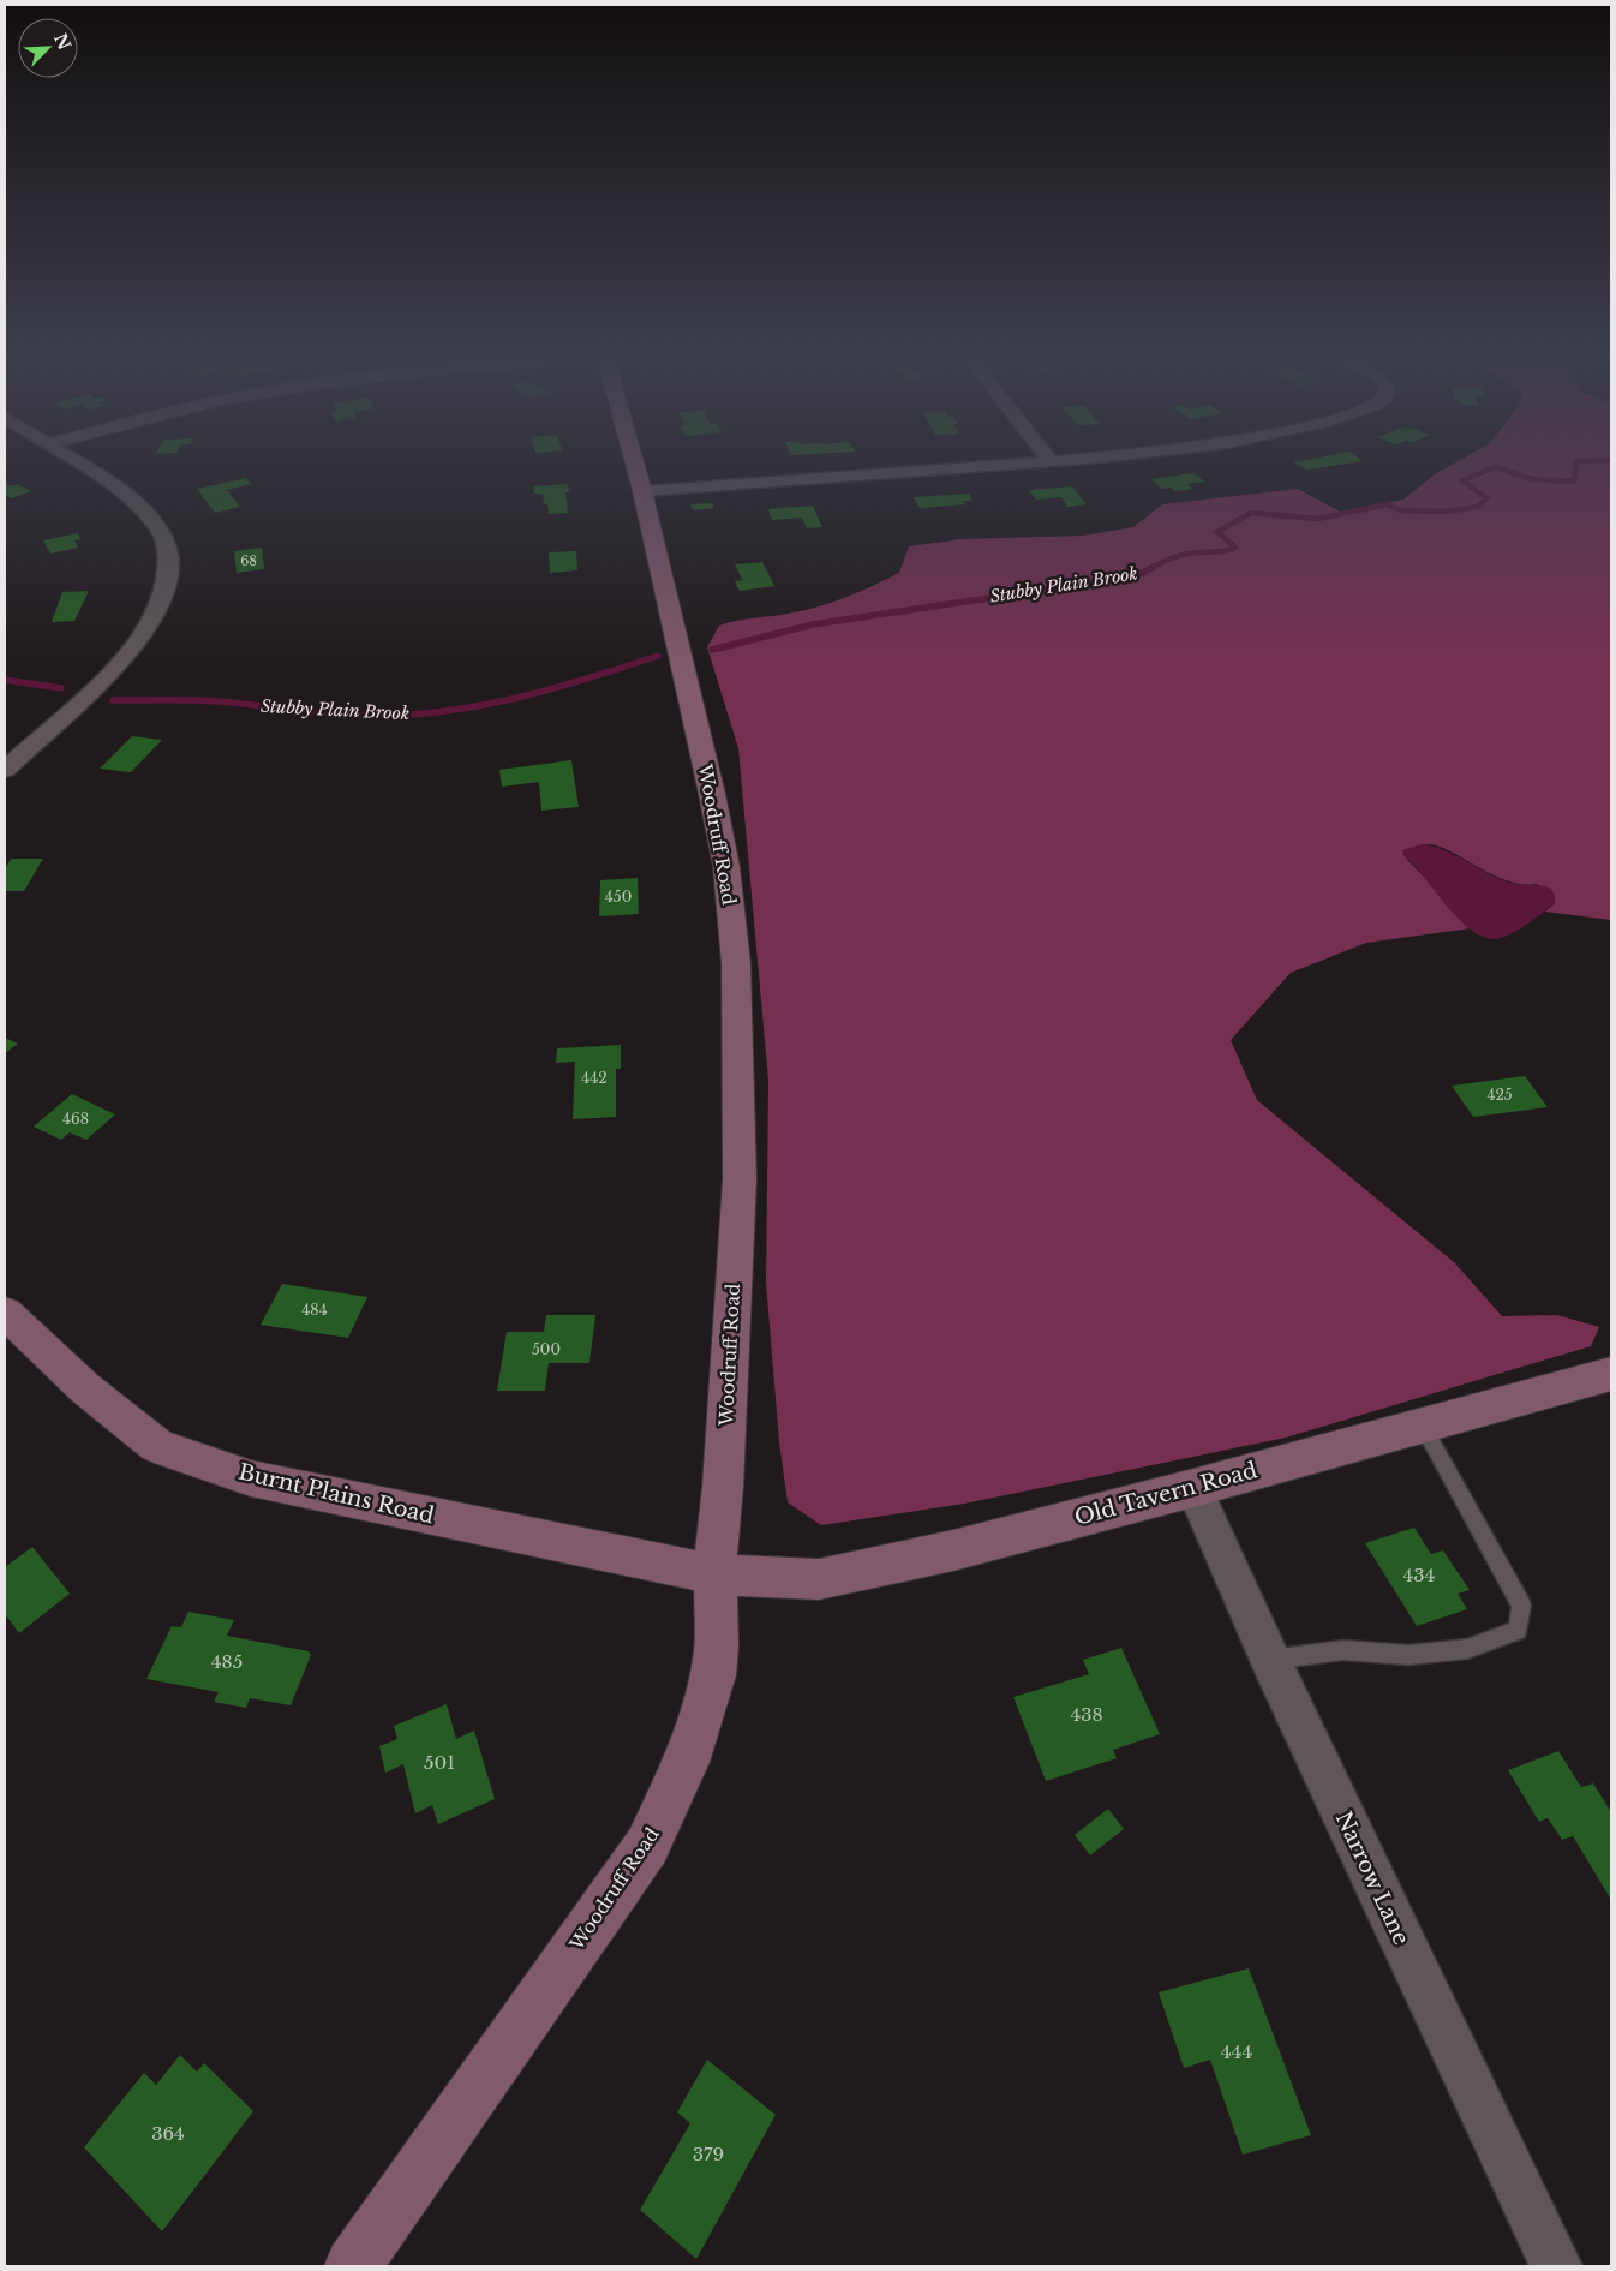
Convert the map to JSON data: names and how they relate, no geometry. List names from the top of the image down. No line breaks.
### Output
{"streets":{"street":["Woodruff Road","Burnt Plains Road","Old Tavern Road","Narrow Lane"]},"crossings":[["Woodruff Road","Burnt Plains Road"],["Woodruff Road","Old Tavern Road"],["Burnt Plains Road","Old Tavern Road"],["Old Tavern Road","Narrow Lane"]],"water":["Stubby Plain Brook"],"house_numbers":["68","450","442","425","468","484","500","434","485","438","501","444","364","379"],"north":"top right"}
